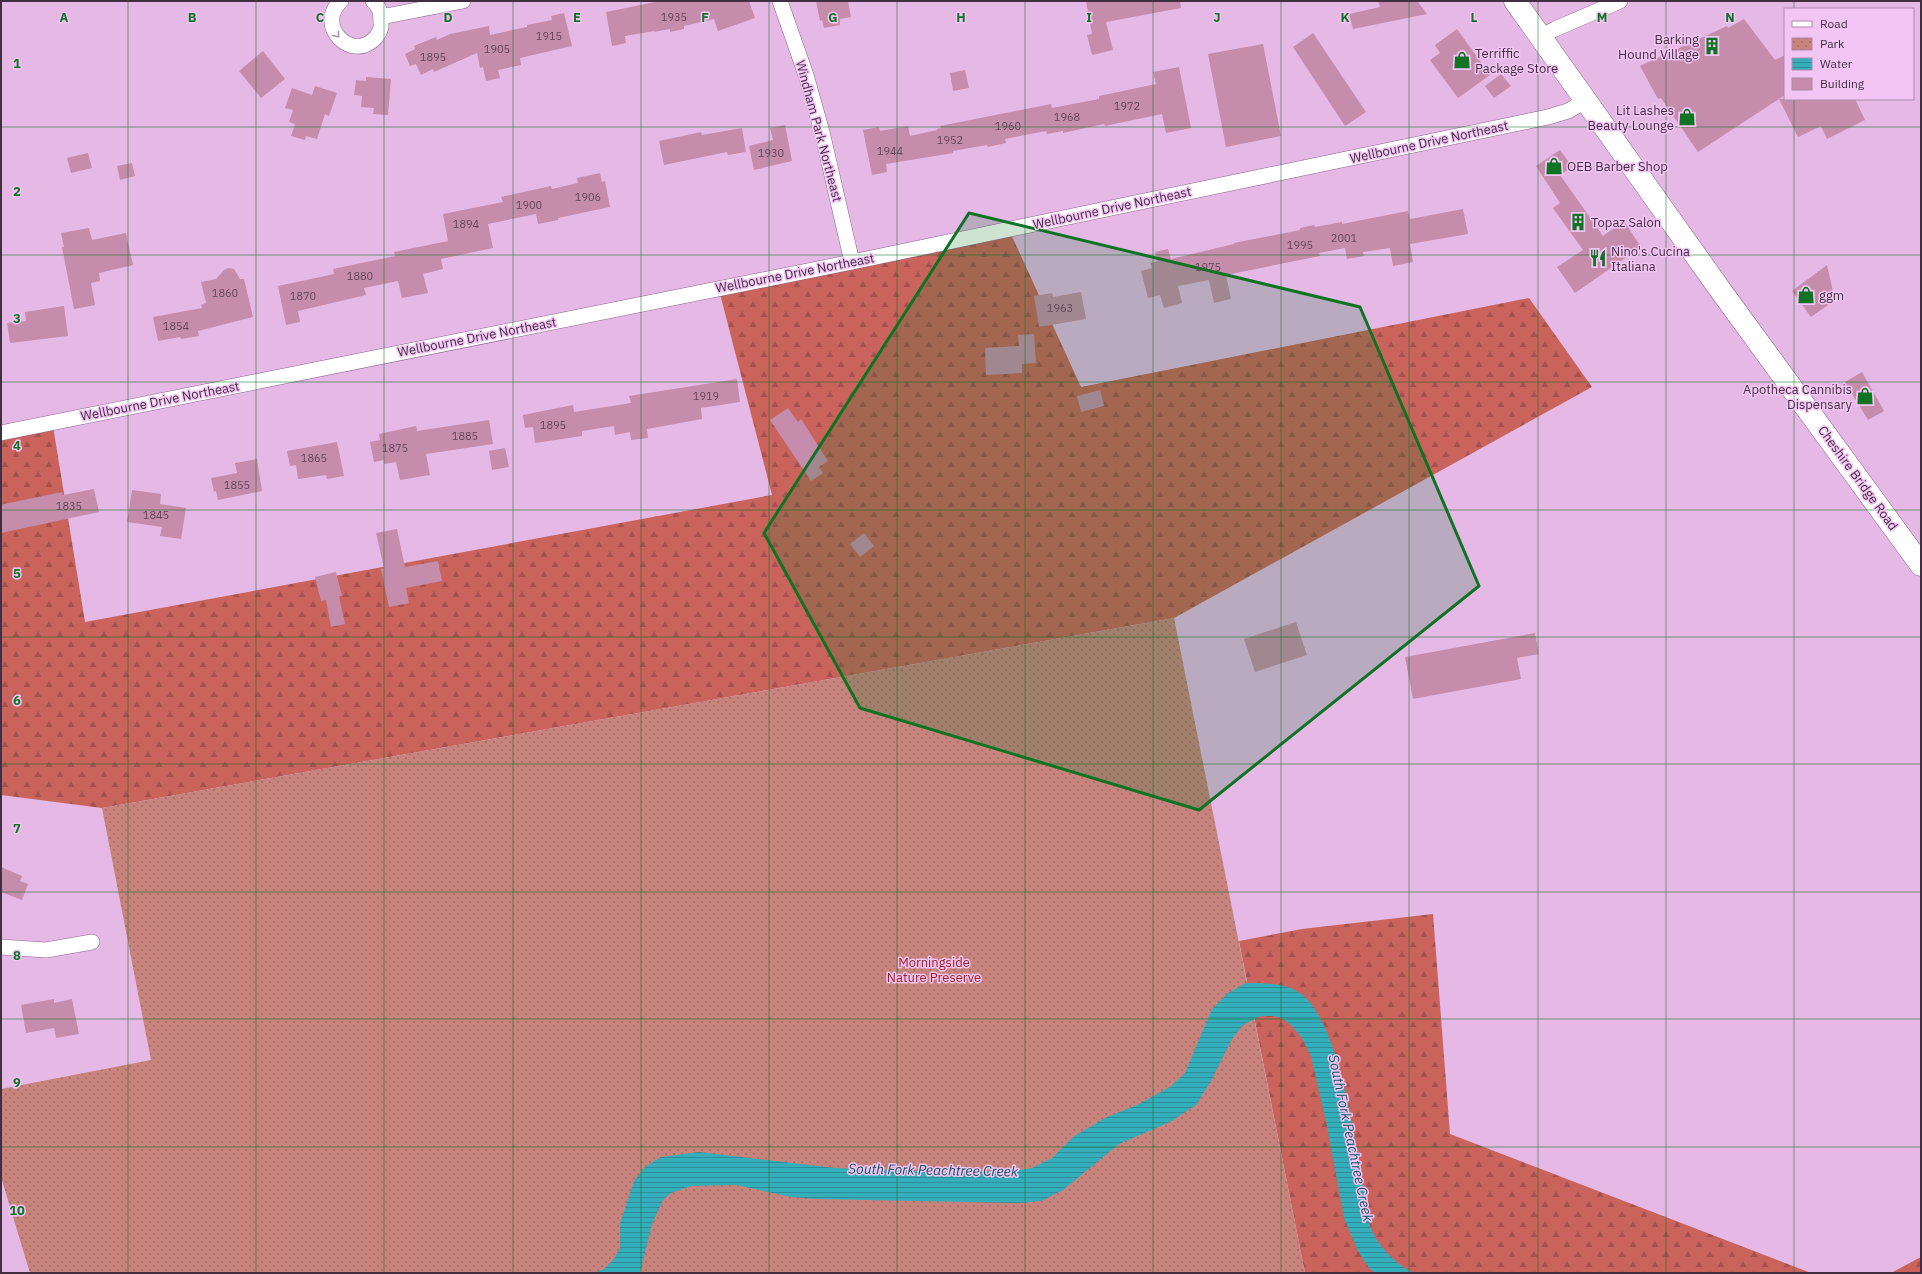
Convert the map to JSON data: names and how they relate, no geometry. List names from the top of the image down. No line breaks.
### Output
{"streets":{"main road":["Cheshire Bridge Road"],"street":["Windham Park Northeast","Wellbourne Drive Northeast"]},"crossings":[["Windham Park Northeast","Wellbourne Drive Northeast"],["Wellbourne Drive Northeast","Cheshire Bridge Road"]],"water":["South Fork Peachtree Creek"],"parks":["Morningside Nature Preserve"],"places":{"building":["Barking Hound Village","Topaz Salon"],"shop":["Terriffic Package Store","Lit Lashes Beauty Lounge","OEB Barber Shop","ggm","Apotheca Cannibis Dispensary"],"restaurant":["Nino's Cucina Italiana"]},"house_numbers":["1935","1915","1905","1895","1972","1968","1960","1952","1944","1930","1906","1900","1894","2001","1995","1975","1880","1860","1870","1963","1854","1919","1895","1885","1875","1865","1855","1835","1845"],"legend":["Road","Park","Water","Building"],"grid":{"columns":["A","B","C","D","E","F","G","H","I","J","K","L","M","N"],"rows":["1","2","3","4","5","6","7","8","9","10"]}}
